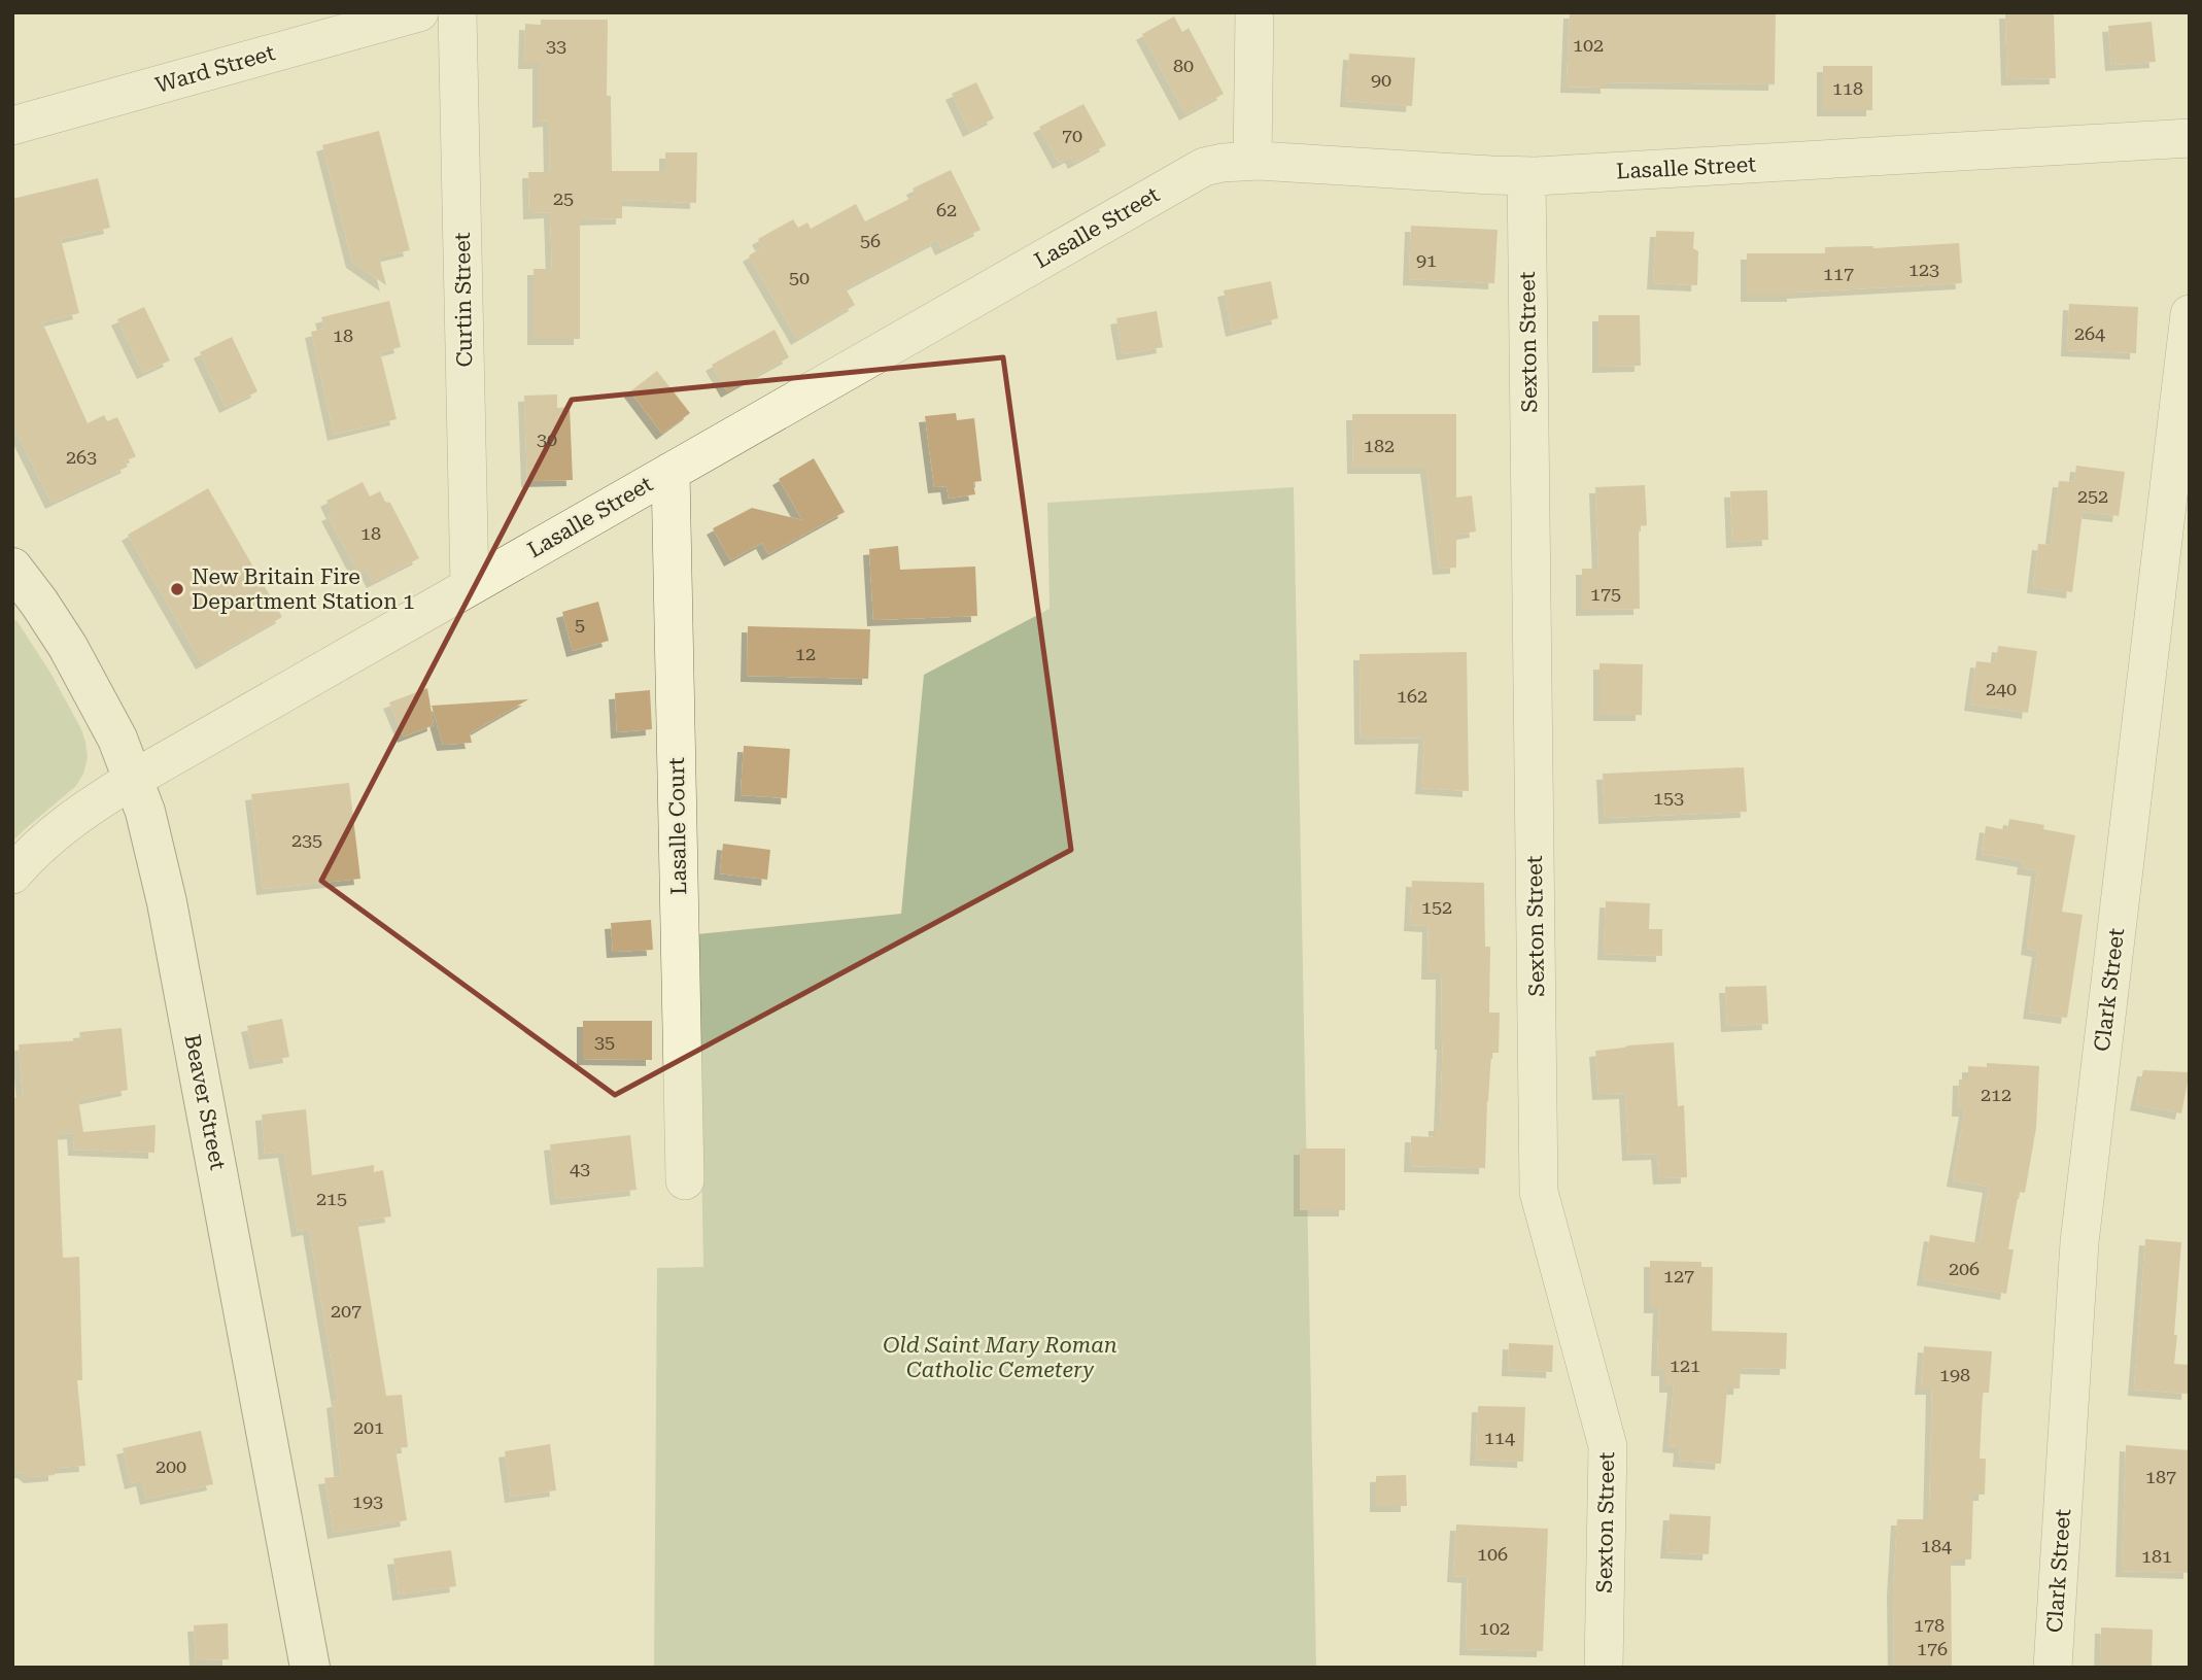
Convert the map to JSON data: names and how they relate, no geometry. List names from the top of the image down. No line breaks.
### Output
{"streets":{"main road":["Beaver Street"],"street":["Ward Street","Lasalle Street","Curtin Street","Sexton Street","Lasalle Court","Clark Street"]},"crossings":[["Lasalle Street","Curtin Street"],["Lasalle Street","Sexton Street"],["Lasalle Street","Lasalle Court"],["Lasalle Street","Beaver Street"]],"parks":["Old Saint Mary Roman Catholic Cemetery"],"places":["New Britain Fire Department Station 1"],"house_numbers":["102","33","80","90","118","70","25","62","56","91","123","117","50","264","18","30","182","263","252","18","175","5","12","240","162","153","235","152","35","212","43","215","206","127","207","121","198","201","114","200","187","193","184","106","181","178","102","176"]}
